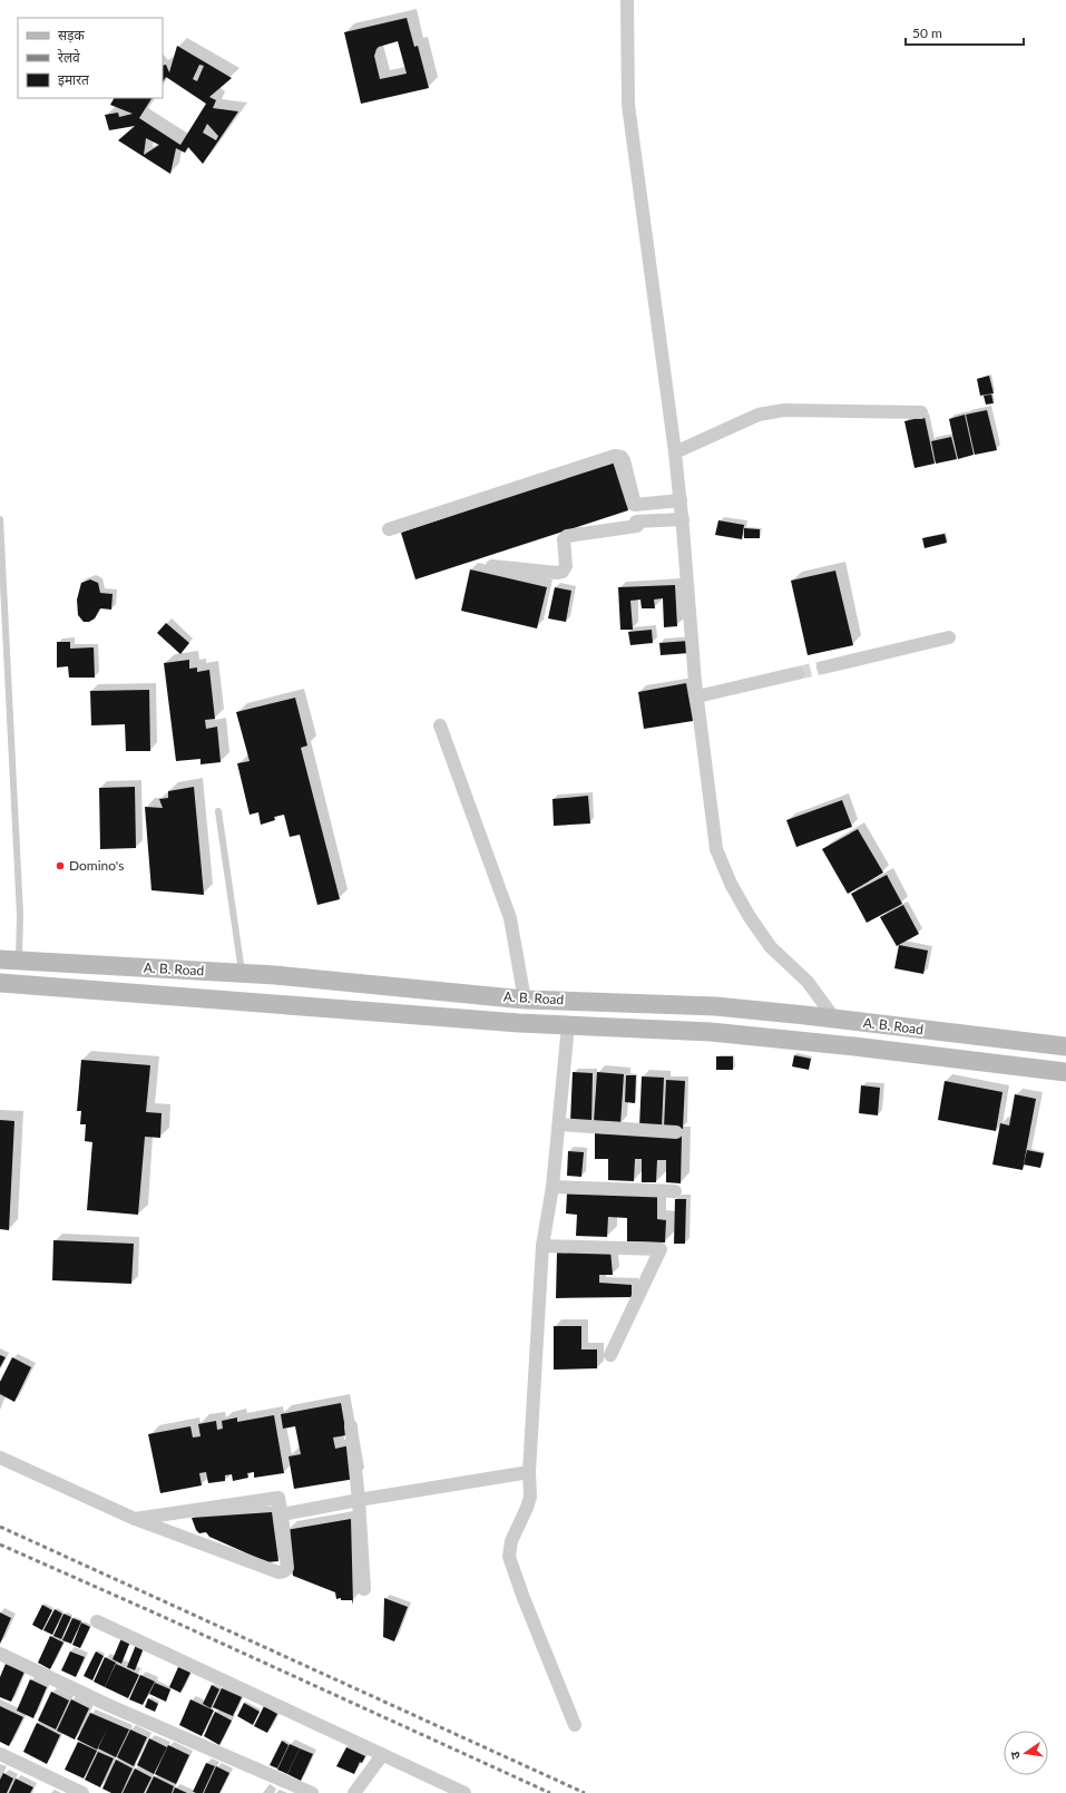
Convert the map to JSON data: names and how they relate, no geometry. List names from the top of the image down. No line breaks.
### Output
{"streets":{"main road":["A. B. Road"]},"places":["Domino's"],"legend":["सड़क","रेलवे","इमारत"],"scale_bar":"50 m","north":"left"}
